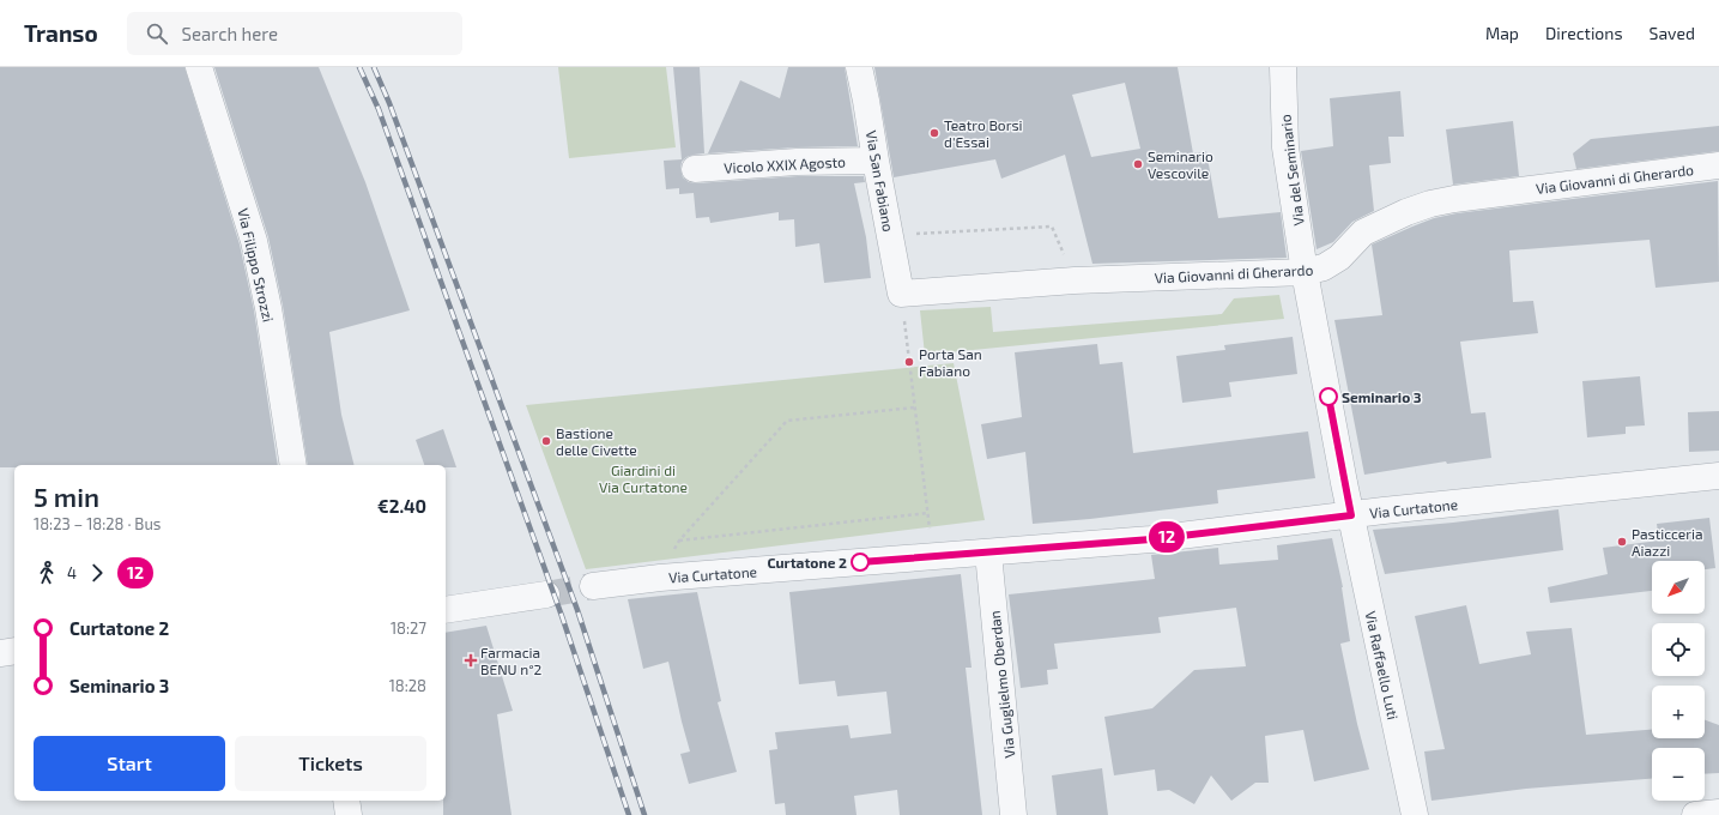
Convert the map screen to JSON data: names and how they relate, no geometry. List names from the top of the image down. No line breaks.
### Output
{"streets":{"street":["Vicolo XXIX Agosto","Via del Seminario","Via Giovanni di Gherardo","Via San Fabiano","Via Filippo Strozzi","Via Curtatone","Via Raffaello Luti","Via Guglielmo Oberdan"]},"crossings":[["Vicolo XXIX Agosto","Via San Fabiano"],["Via del Seminario","Via Giovanni di Gherardo"],["Via del Seminario","Via Curtatone"],["Via del Seminario","Via Raffaello Luti"],["Via Giovanni di Gherardo","Via San Fabiano"],["Via Curtatone","Via Raffaello Luti"],["Via Curtatone","Via Guglielmo Oberdan"]],"parks":["Giardini di Via Curtatone"],"places":{"other":["Teatro Borsi d'Essai","Seminario Vescovile","Porta San Fabiano","Seminario 3","Bastione delle Civette","Pasticceria Aiazzi","Curtatone 2"],"health":["Farmacia BENU n°2"]},"lines":["bus line 12"],"north":"bottom left","page":{"header":"Transo","search":"Search here","nav":["Map","Directions","Saved"],"on_map":"12","heading":["5 min","18:23 – 18:28 · Bus","€2.40"],"legs":["4","12"],"map_buttons":["+","−"],"list":[{"name":"Curtatone 2","value":"18:27"},{"name":"Seminario 3","value":"18:28"}],"buttons":["Start","Tickets"]}}
